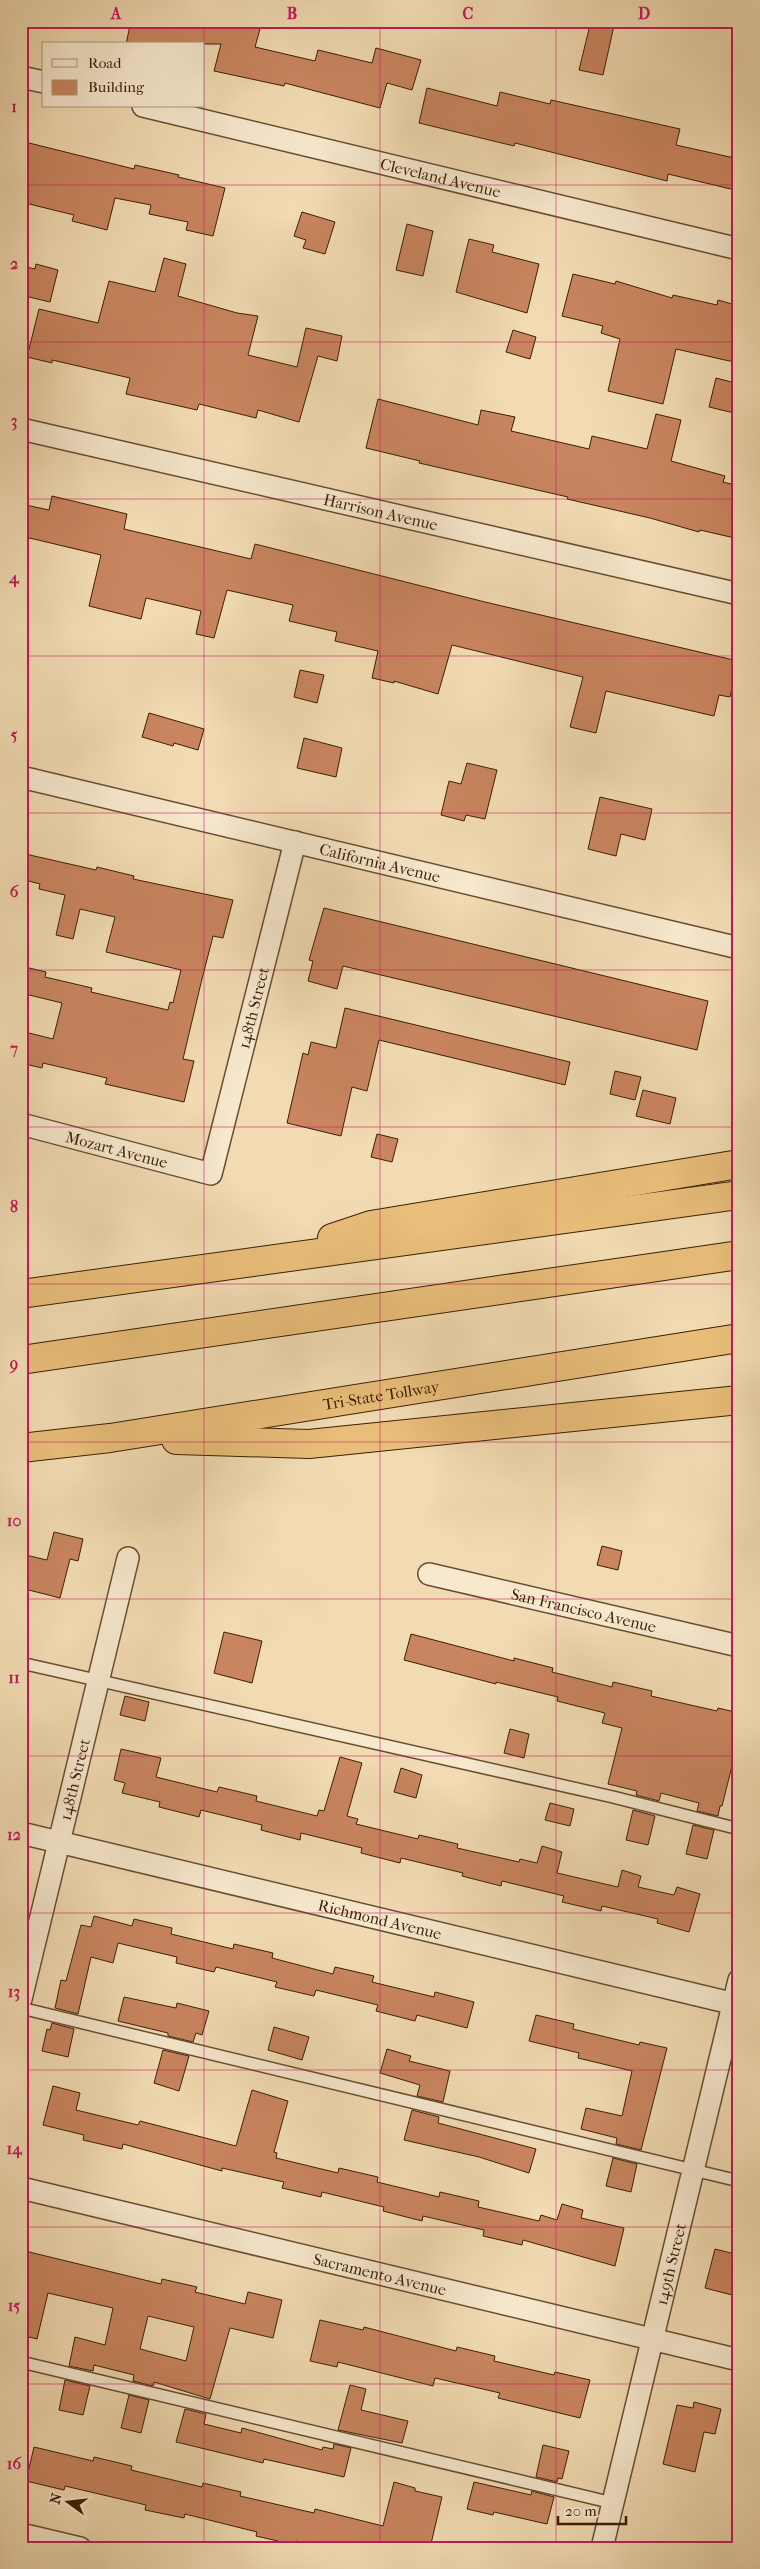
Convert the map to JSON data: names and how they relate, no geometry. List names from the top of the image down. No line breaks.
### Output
{"streets":{"highway":["Tri-State Tollway"],"street":["Cleveland Avenue","Harrison Avenue","California Avenue","148th Street","Mozart Avenue","San Francisco Avenue","Richmond Avenue","149th Street","Sacramento Avenue"]},"crossings":[["California Avenue","148th Street"],["148th Street","Mozart Avenue"],["148th Street","Richmond Avenue"],["Richmond Avenue","149th Street"],["149th Street","Sacramento Avenue"]],"legend":["Road","Building"],"scale_bar":"20 m","north":"left","grid":{"columns":["A","B","C","D"],"rows":["1","2","3","4","5","6","7","8","9","10","11","12","13","14","15","16"]}}
